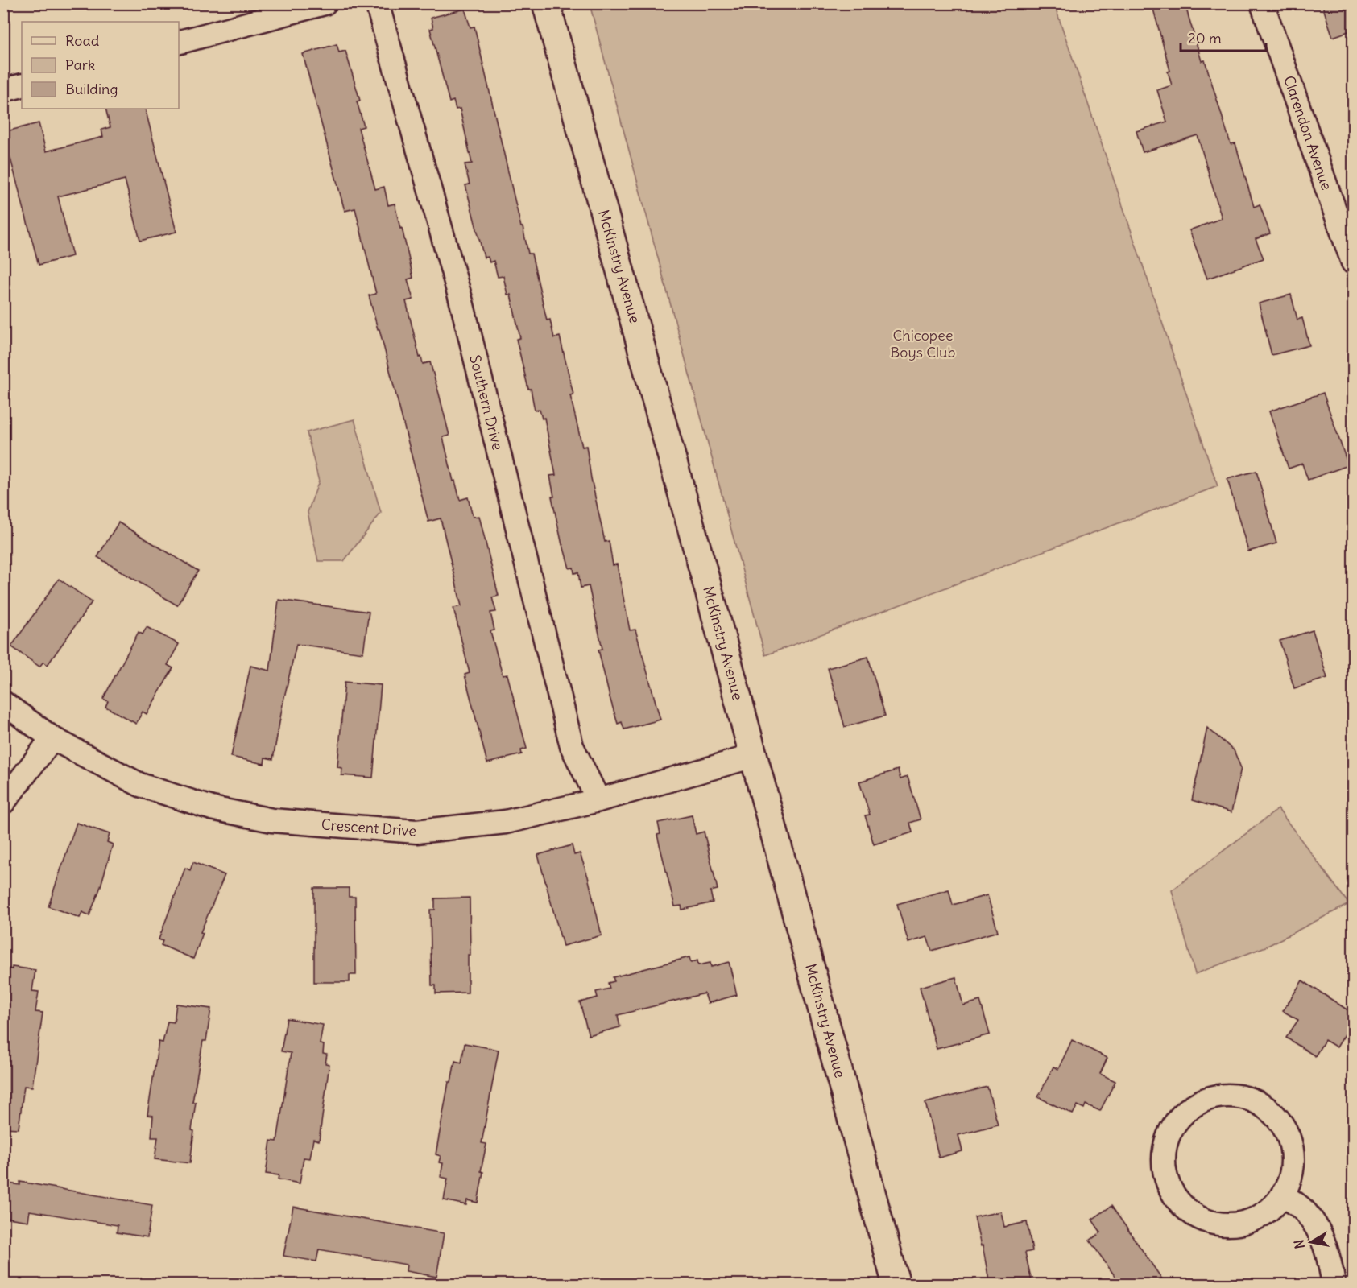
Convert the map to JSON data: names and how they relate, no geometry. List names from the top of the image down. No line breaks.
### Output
{"streets":{"street":["Clarendon Avenue","McKinstry Avenue","Southern Drive","Crescent Drive"]},"crossings":[["McKinstry Avenue","Crescent Drive"],["Southern Drive","Crescent Drive"]],"parks":["Chicopee Boys Club"],"legend":["Road","Park","Building"],"scale_bar":"20 m","north":"left"}
